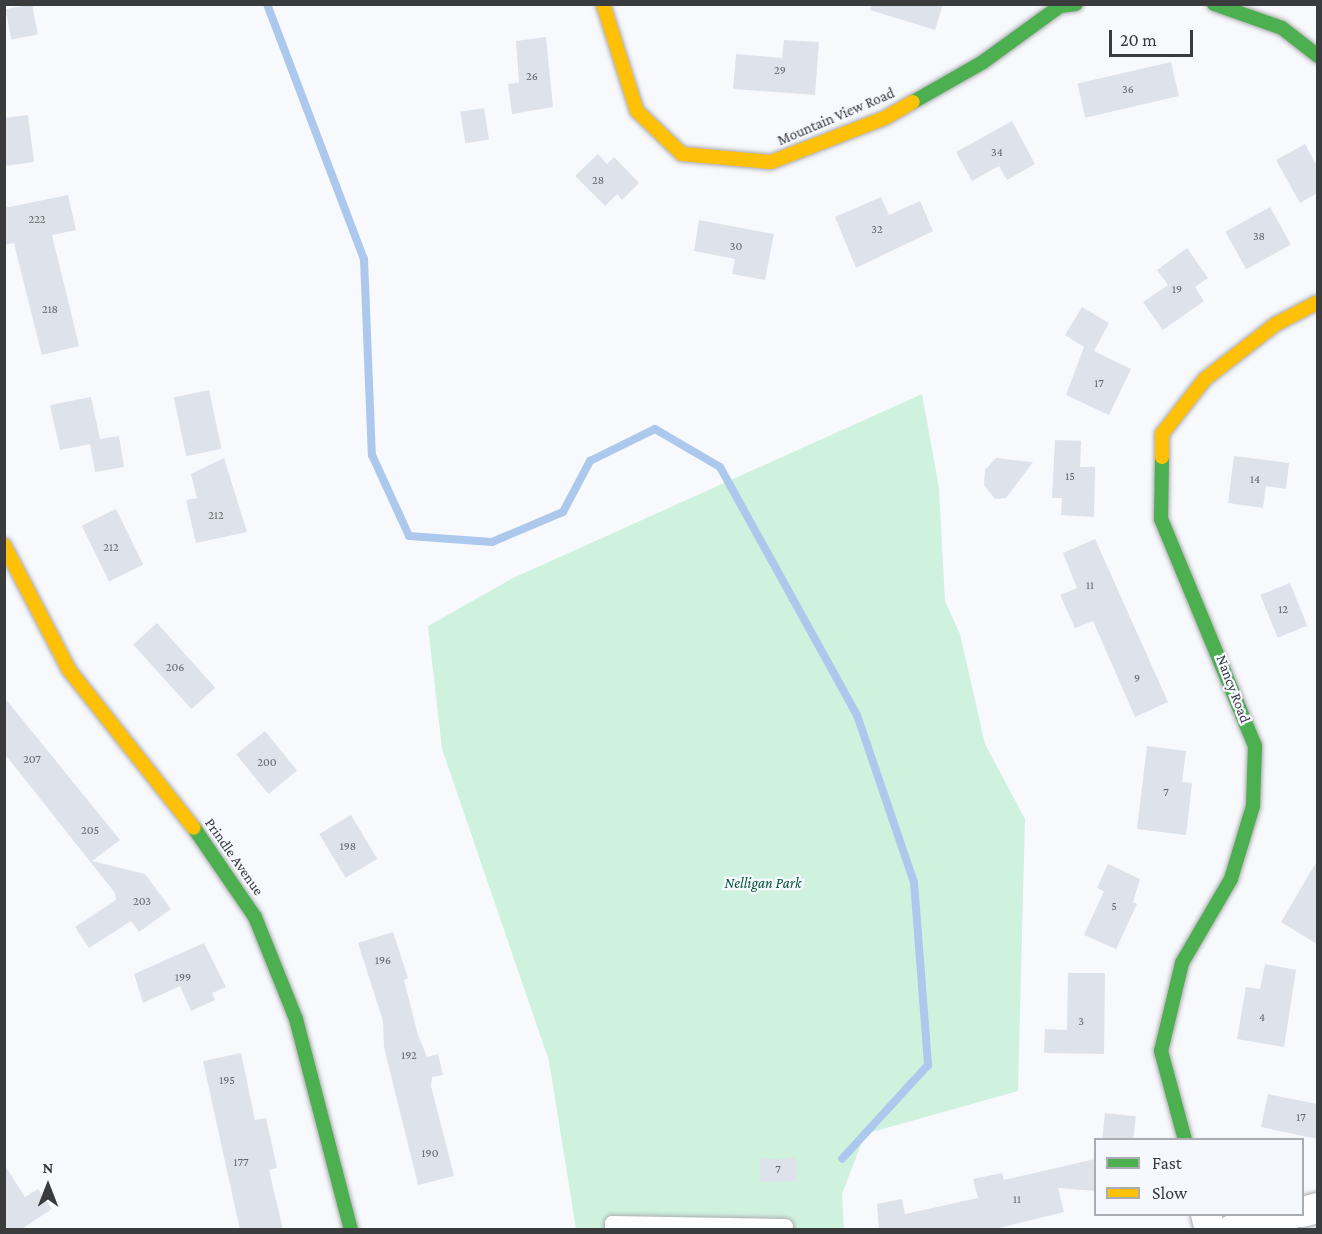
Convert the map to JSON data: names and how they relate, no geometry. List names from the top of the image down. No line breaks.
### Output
{"streets":{"street":["Mountain View Road","Nancy Road","Prindle Avenue"]},"parks":["Nelligan Park"],"house_numbers":["29","26","36","34","28","222","32","38","30","19","218","17","15","14","212","212","11","12","206","9","207","200","7","205","198","203","5","196","199","4","3","192","195","17","190","177","7","11"],"legend":["Fast","Slow"],"scale_bar":"20 m","north":"top"}
